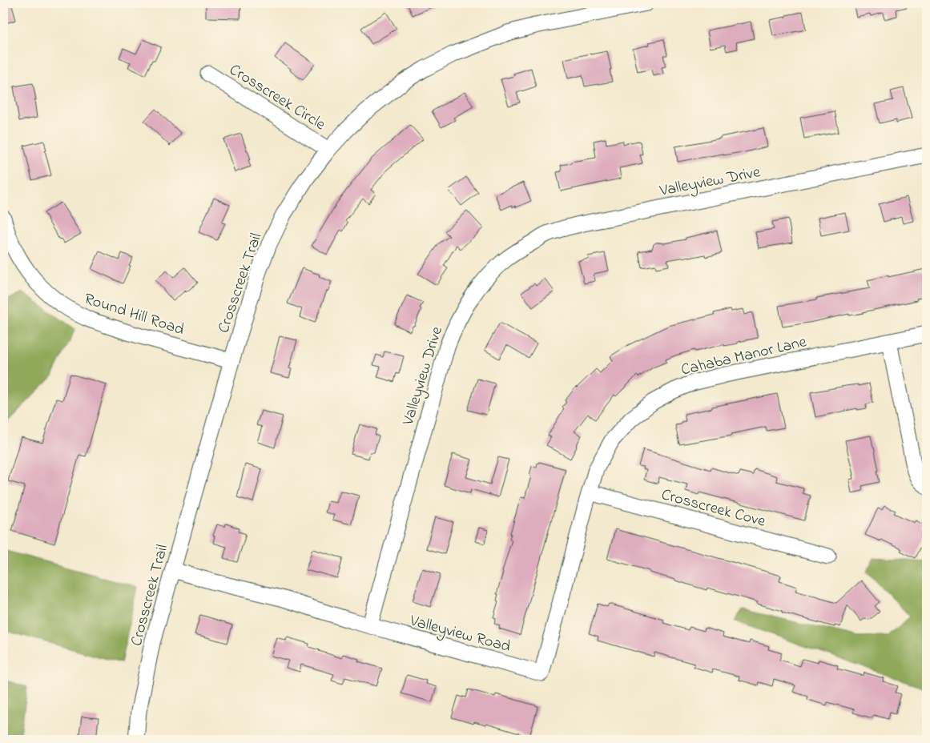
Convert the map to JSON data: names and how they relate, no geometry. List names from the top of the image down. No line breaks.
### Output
{"streets":{"street":["Crosscreek Circle","Valleyview Drive","Crosscreek Trail","Round Hill Road","Cahaba Manor Lane","Crosscreek Cove","Valleyview Road"]},"crossings":[["Crosscreek Circle","Crosscreek Trail"],["Valleyview Drive","Valleyview Road"],["Crosscreek Trail","Round Hill Road"],["Cahaba Manor Lane","Crosscreek Cove"],["Cahaba Manor Lane","Valleyview Road"]]}
